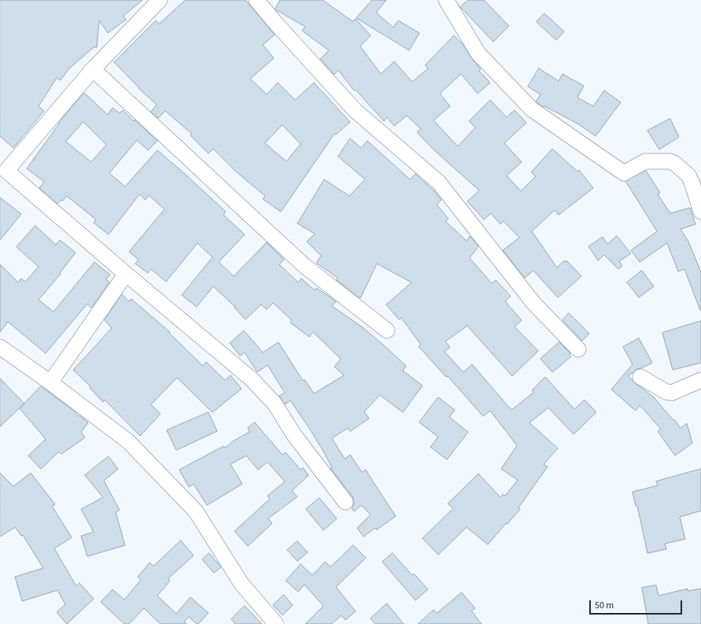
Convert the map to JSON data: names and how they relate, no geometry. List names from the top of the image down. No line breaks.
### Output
{"scale_bar":"50 m"}
